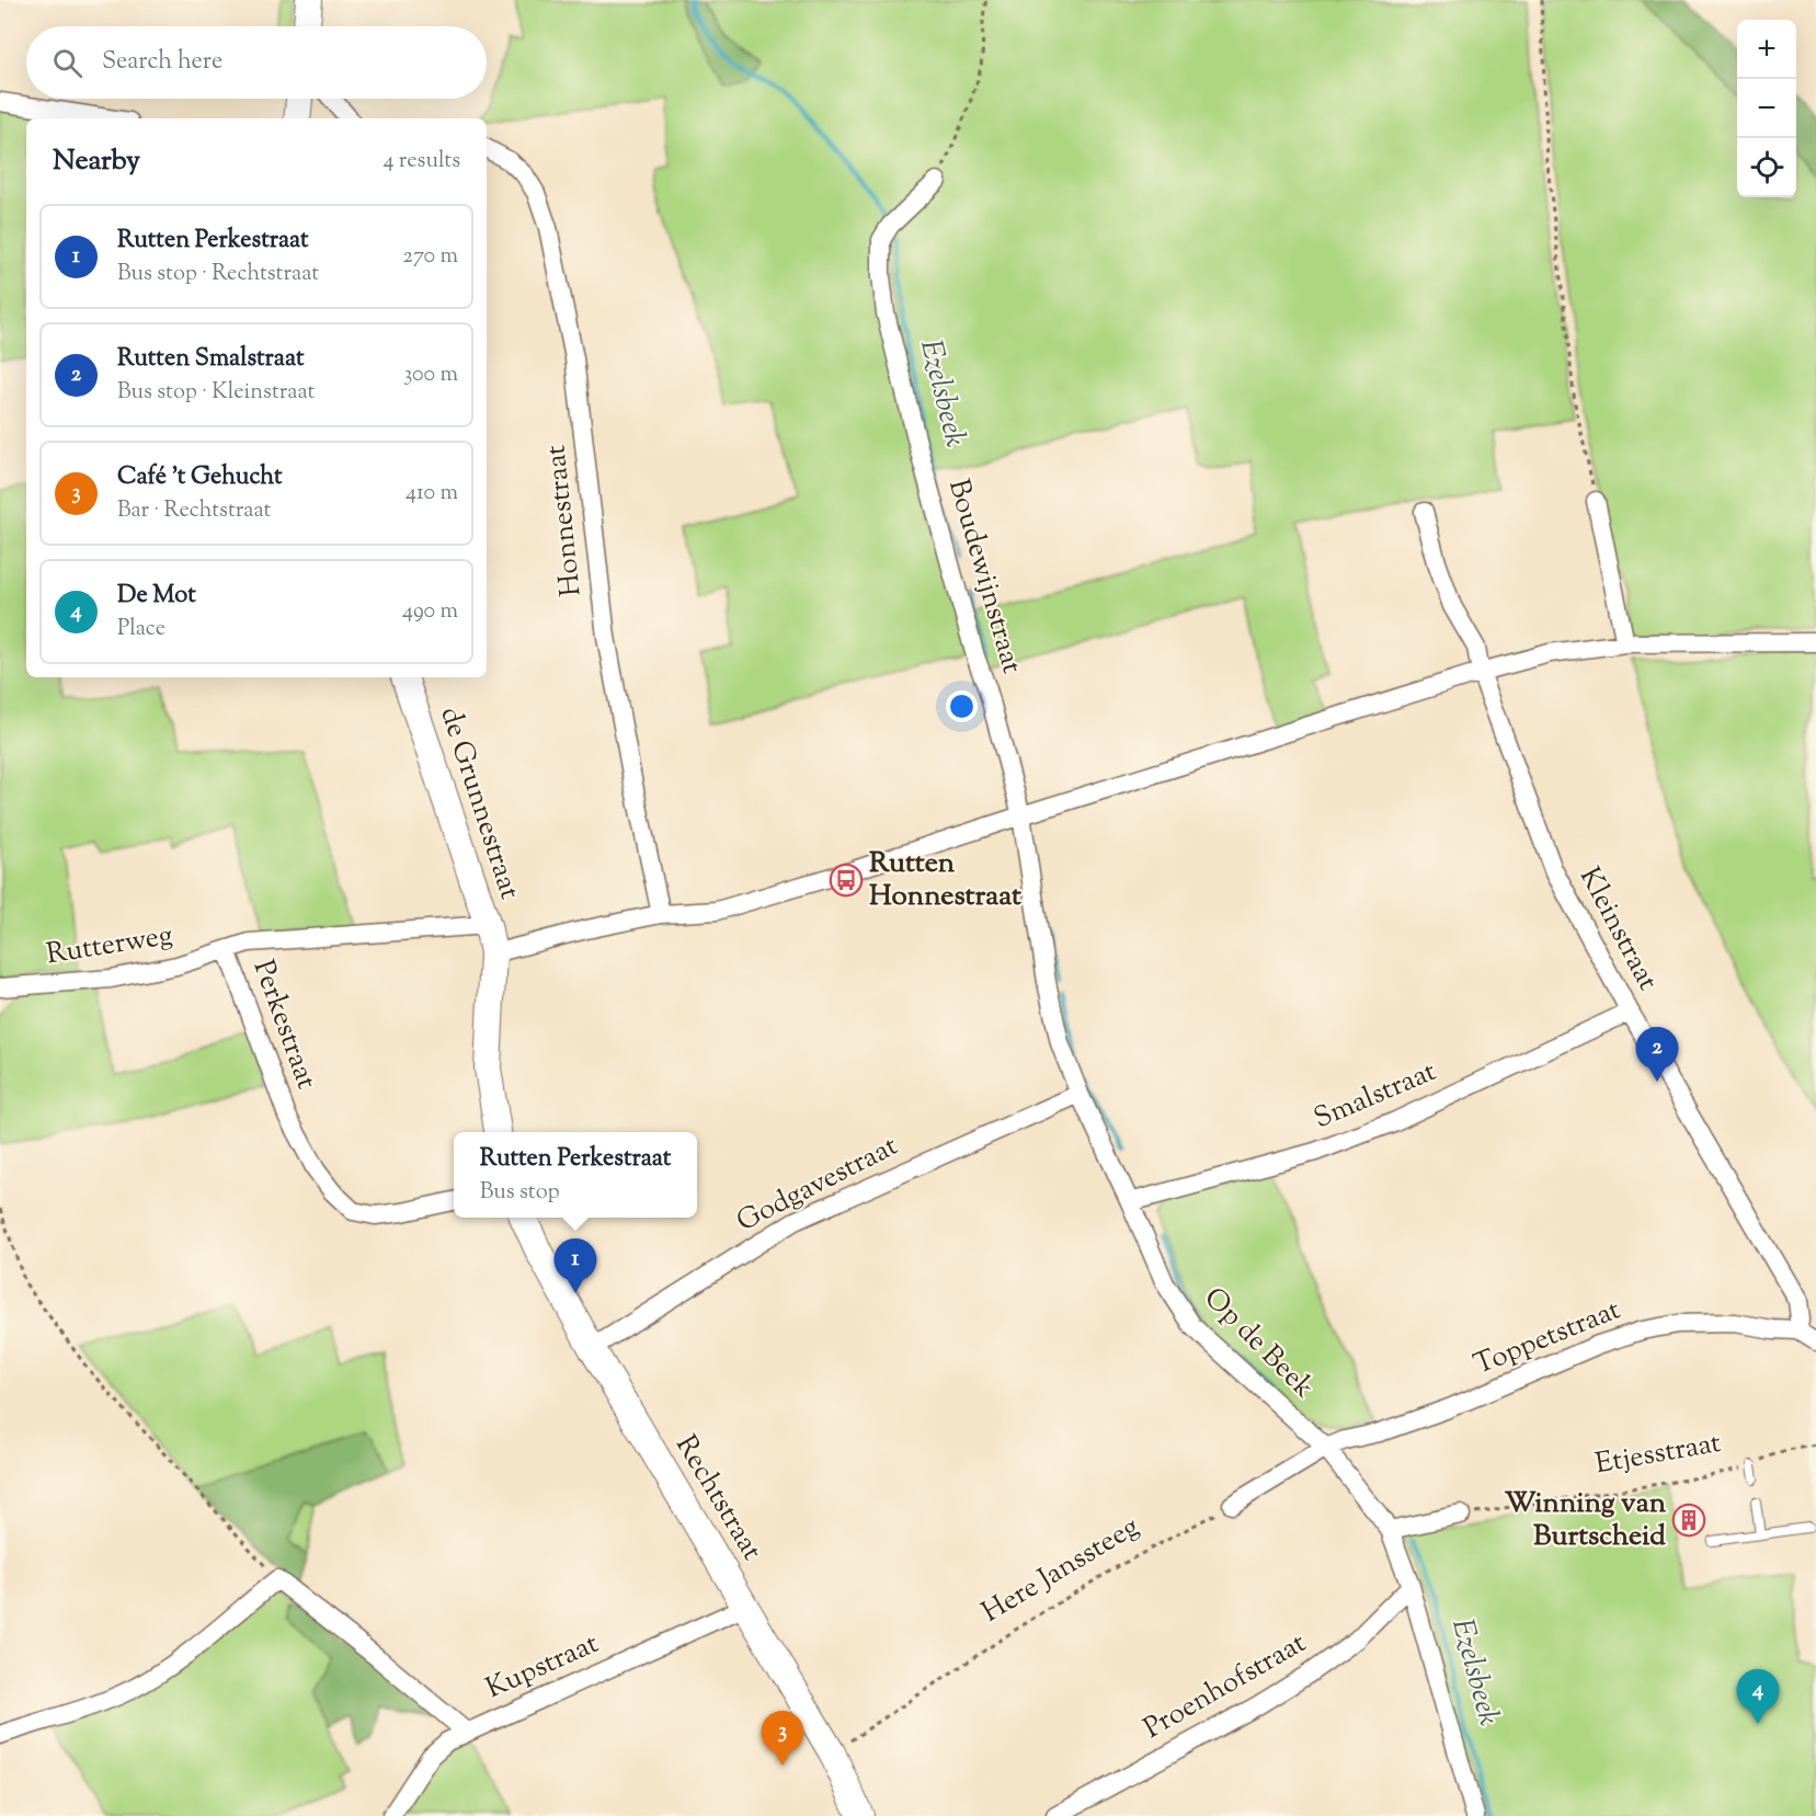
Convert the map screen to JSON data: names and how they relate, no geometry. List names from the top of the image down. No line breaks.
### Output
{"streets":{"street":["Honnestraat","Boudewijnstraat","de Grunnestraat","Kleinstraat","Rutterweg","Perkestraat","Smalstraat","Godgavestraat","Toppetstraat","Op de Beek","Rechtstraat","Kupstraat","Proenhofstraat"],"path":["Etjesstraat","Here Janssteeg"]},"crossings":[["Boudewijnstraat","Op de Beek"],["de Grunnestraat","Perkestraat"],["Kleinstraat","Smalstraat"],["Kleinstraat","Toppetstraat"],["Rutterweg","Perkestraat"],["Smalstraat","Op de Beek"],["Godgavestraat","Op de Beek"],["Godgavestraat","Rechtstraat"],["Toppetstraat","Op de Beek"],["Op de Beek","Proenhofstraat"],["Rechtstraat","Here Janssteeg"],["Rechtstraat","Kupstraat"]],"water":["Ezelsbeek"],"places":{"bus stop":["Rutten Honnestraat"],"building":["Winning van Burtscheid"]},"page":{"map_buttons":["+","−"],"search":"Search here","heading":["Nearby","4 results"],"list":[{"mark":"1","name":"Rutten Perkestraat","note":"Bus stop · Rechtstraat","value":"270 m"},{"mark":"2","name":"Rutten Smalstraat","note":"Bus stop · Kleinstraat","value":"300 m"},{"mark":"3","name":"Café 't Gehucht","note":"Bar · Rechtstraat","value":"410 m"},{"mark":"4","name":"De Mot","note":"Place","value":"490 m"}],"pins":["2","1","4","3"],"popup":["Rutten Perkestraat","Bus stop"]}}
